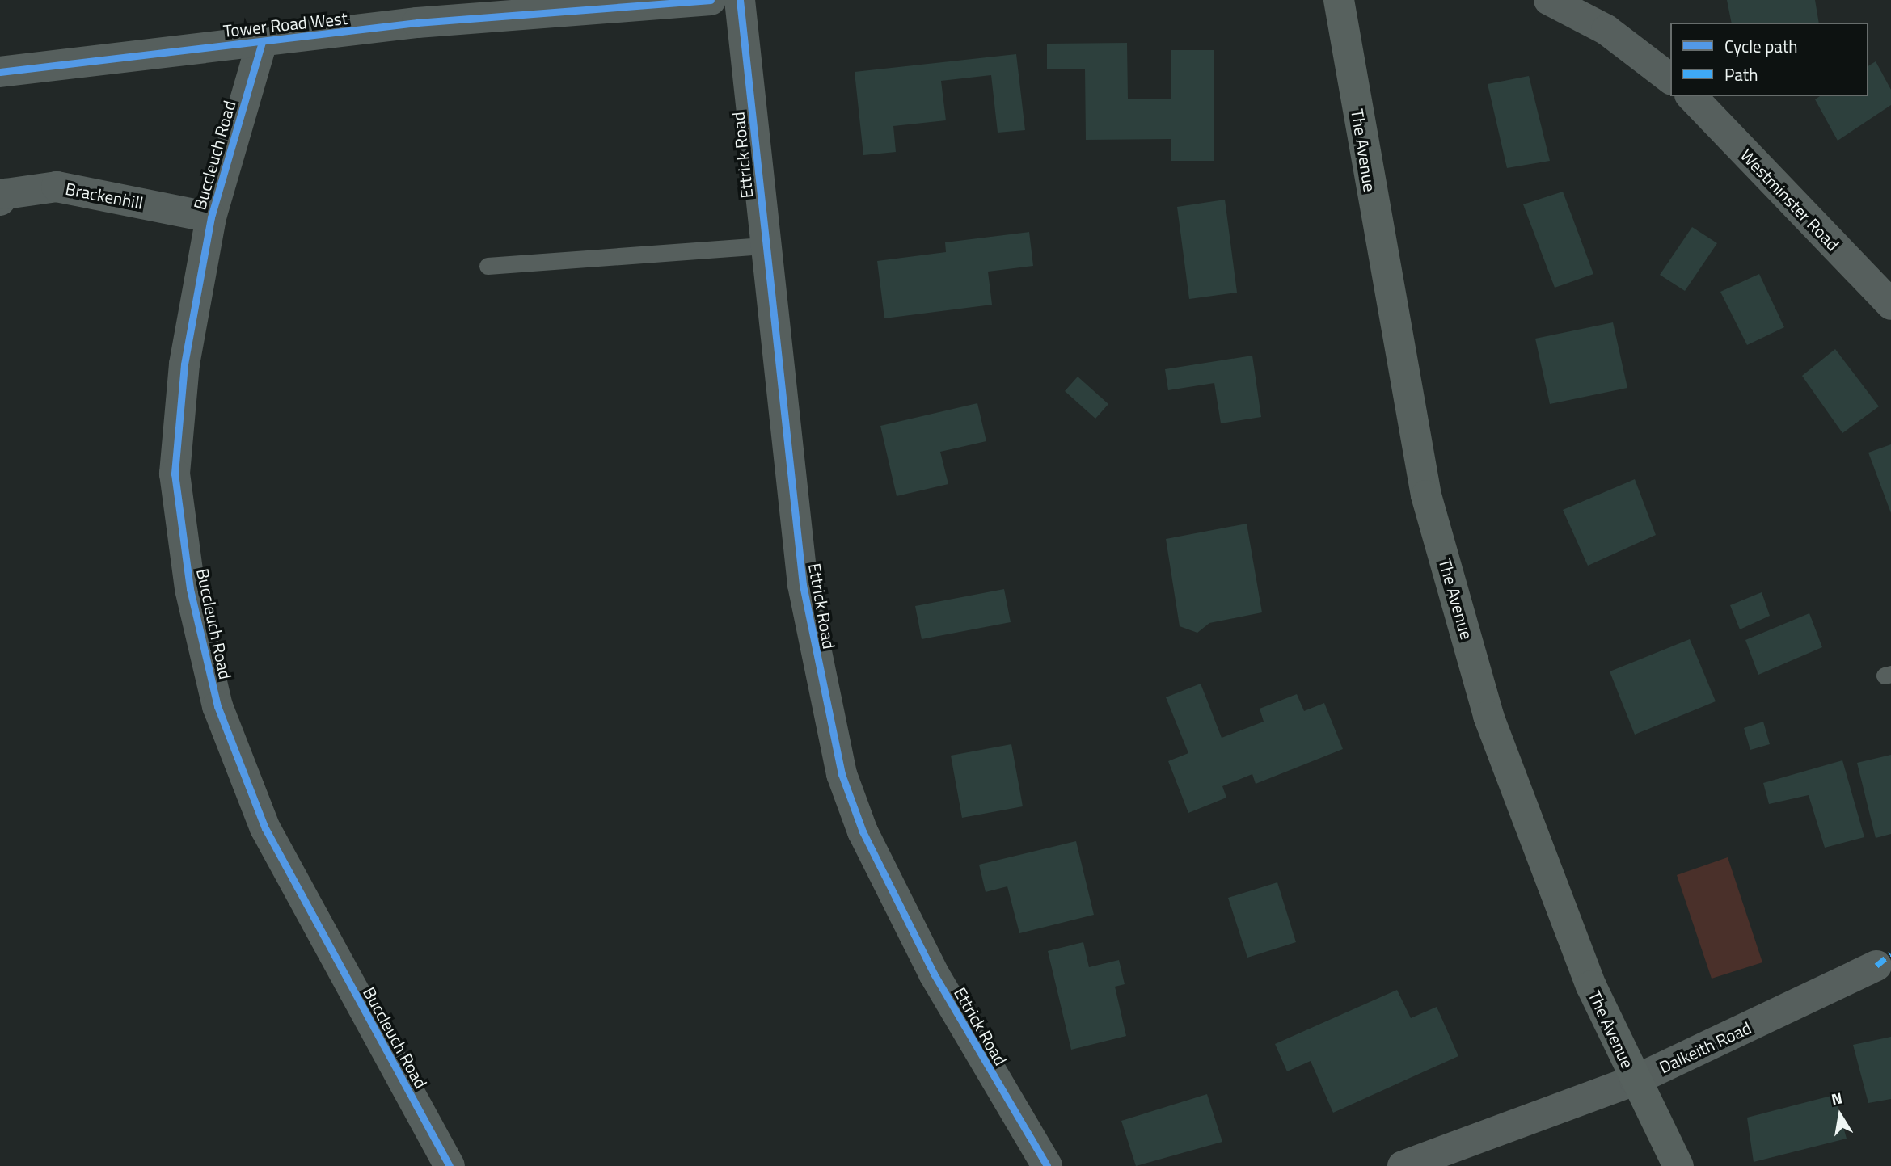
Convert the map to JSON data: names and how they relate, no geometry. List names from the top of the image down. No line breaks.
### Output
{"streets":{"main road":["The Avenue"],"street":["Tower Road West","Buccleuch Road","Ettrick Road","Brackenhill","Westminster Road","Dalkeith Road"]},"crossings":[["Tower Road West","Buccleuch Road"],["The Avenue","Dalkeith Road"],["Buccleuch Road","Brackenhill"]],"legend":["Cycle path","Path"],"north":"top"}
